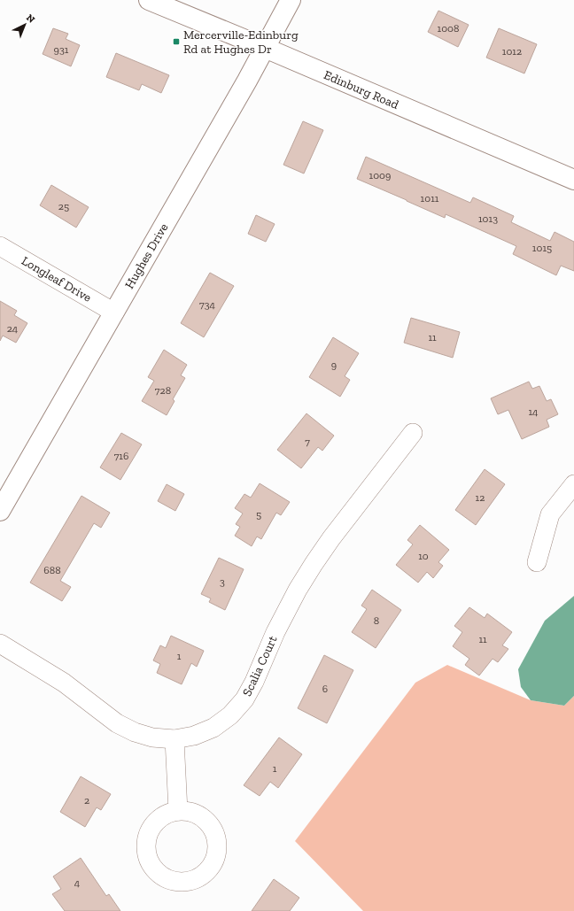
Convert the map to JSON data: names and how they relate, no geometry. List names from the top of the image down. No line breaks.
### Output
{"streets":{"street":["Edinburg Road","Hughes Drive","Longleaf Drive","Scalia Court"]},"crossings":[["Edinburg Road","Hughes Drive"],["Hughes Drive","Longleaf Drive"]],"places":{"transit":["Mercerville-Edinburg Rd at Hughes Dr"]},"house_numbers":["1008","931","1012","1009","1011","25","1013","1015","734","24","11","9","728","14","7","716","12","5","10","688","3","8","11","1","6","1","2","4"],"north":"top right"}
